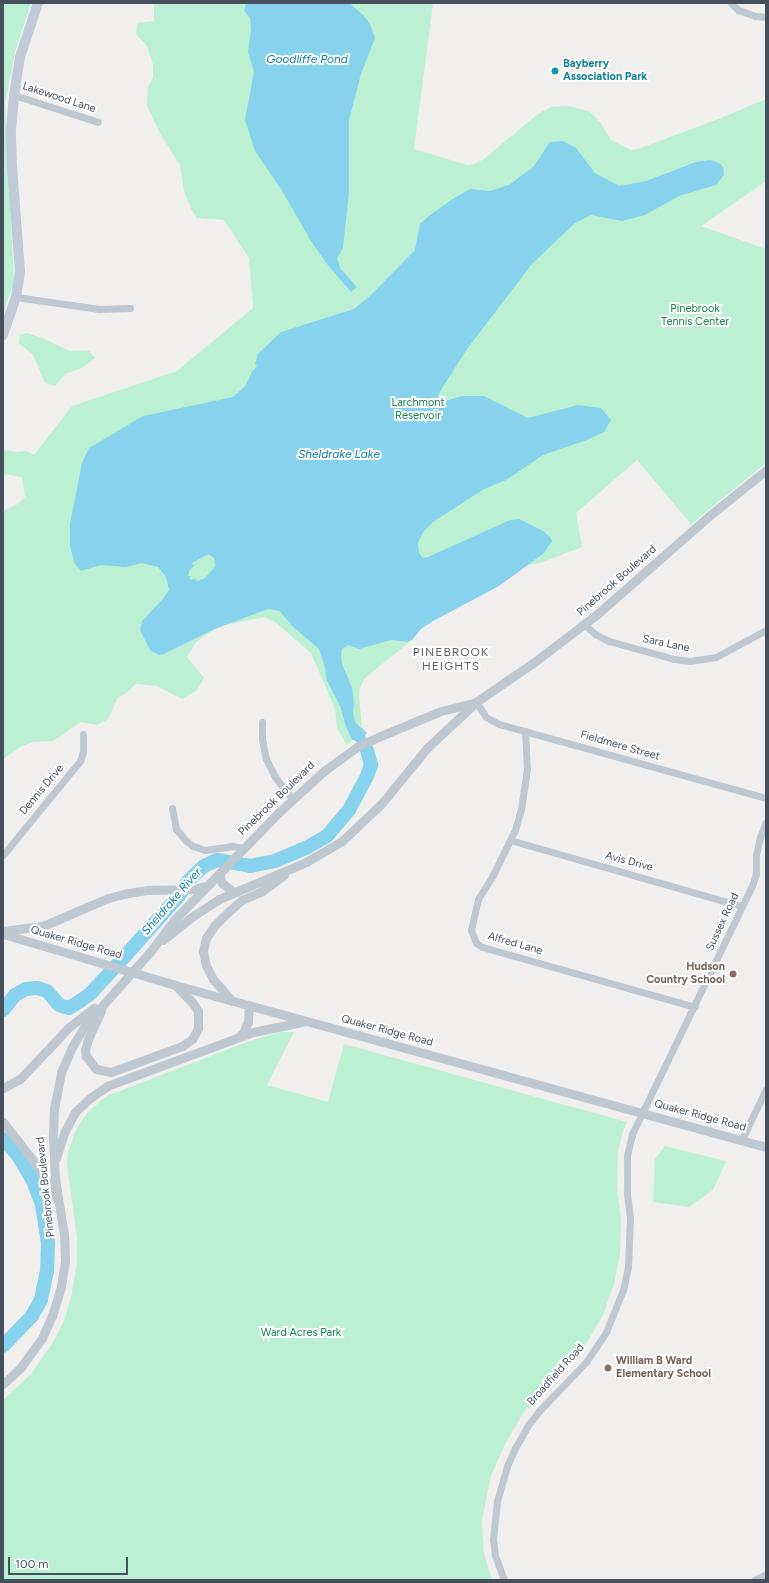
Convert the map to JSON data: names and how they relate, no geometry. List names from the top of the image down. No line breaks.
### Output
{"streets":{"street":["Lakewood Lane","Pinebrook Boulevard","Sara Lane","Fieldmere Street","Dennis Drive","Avis Drive","Sussex Road","Quaker Ridge Road","Alfred Lane","Broadfield Road"]},"crossings":[["Pinebrook Boulevard","Sara Lane"],["Pinebrook Boulevard","Fieldmere Street"],["Fieldmere Street","Alfred Lane"],["Avis Drive","Sussex Road"],["Avis Drive","Alfred Lane"],["Sussex Road","Quaker Ridge Road"],["Sussex Road","Alfred Lane"],["Sussex Road","Broadfield Road"],["Quaker Ridge Road","Broadfield Road"]],"districts":["PINEBROOK HEIGHTS"],"water":["Goodliffe Pond","Sheldrake Lake","Sheldrake River"],"parks":["Pinebrook Tennis Center","Larchmont Reservoir","Ward Acres Park"],"places":["Bayberry Association Park","Hudson Country School","William B Ward Elementary School"],"scale_bar":"100 m"}
